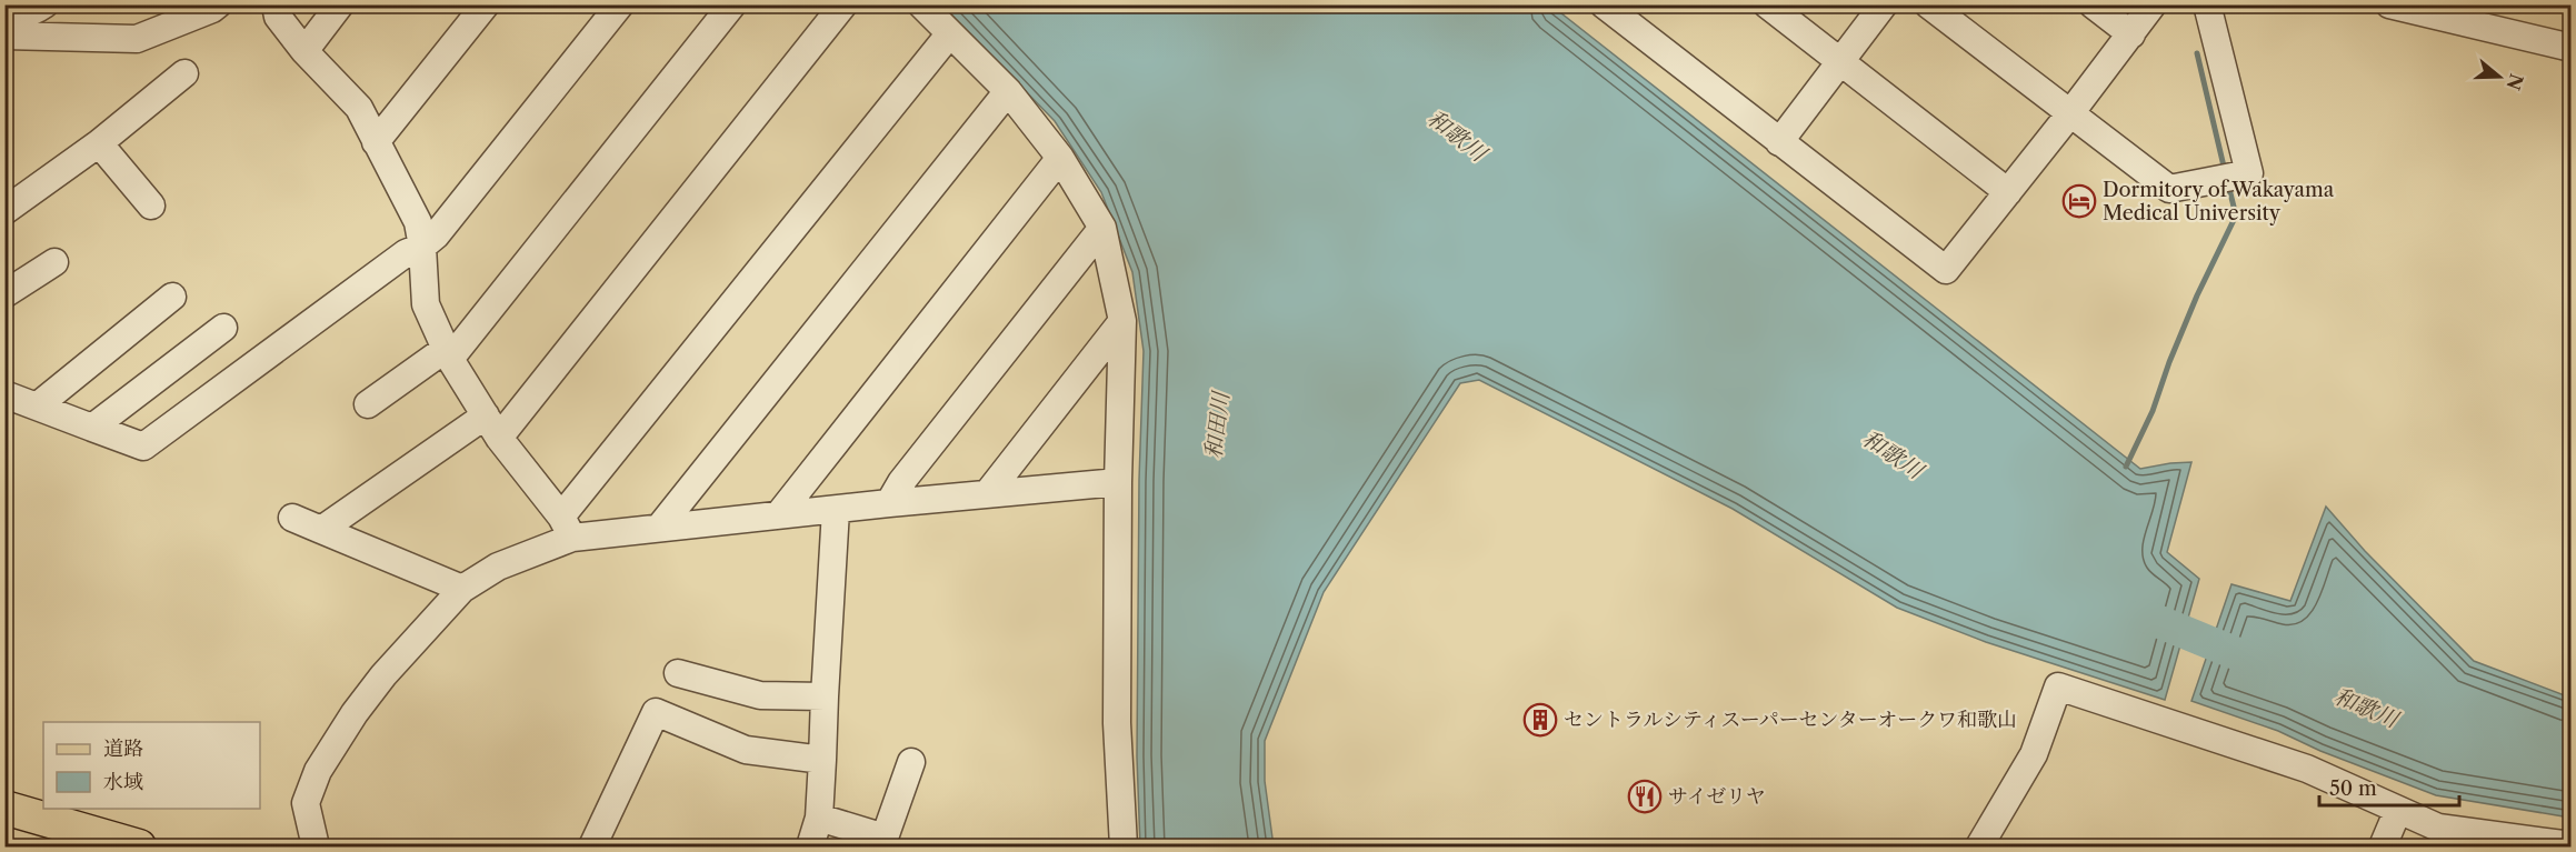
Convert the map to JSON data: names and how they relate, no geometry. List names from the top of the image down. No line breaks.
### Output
{"water":["和歌川","和田川"],"places":{"hotel":["Dormitory of Wakayama Medical University"],"building":["セントラルシティスーパーセンターオークワ和歌山"],"restaurant":["サイゼリヤ"]},"legend":["道路","水域"],"scale_bar":"50 m","north":"right"}
